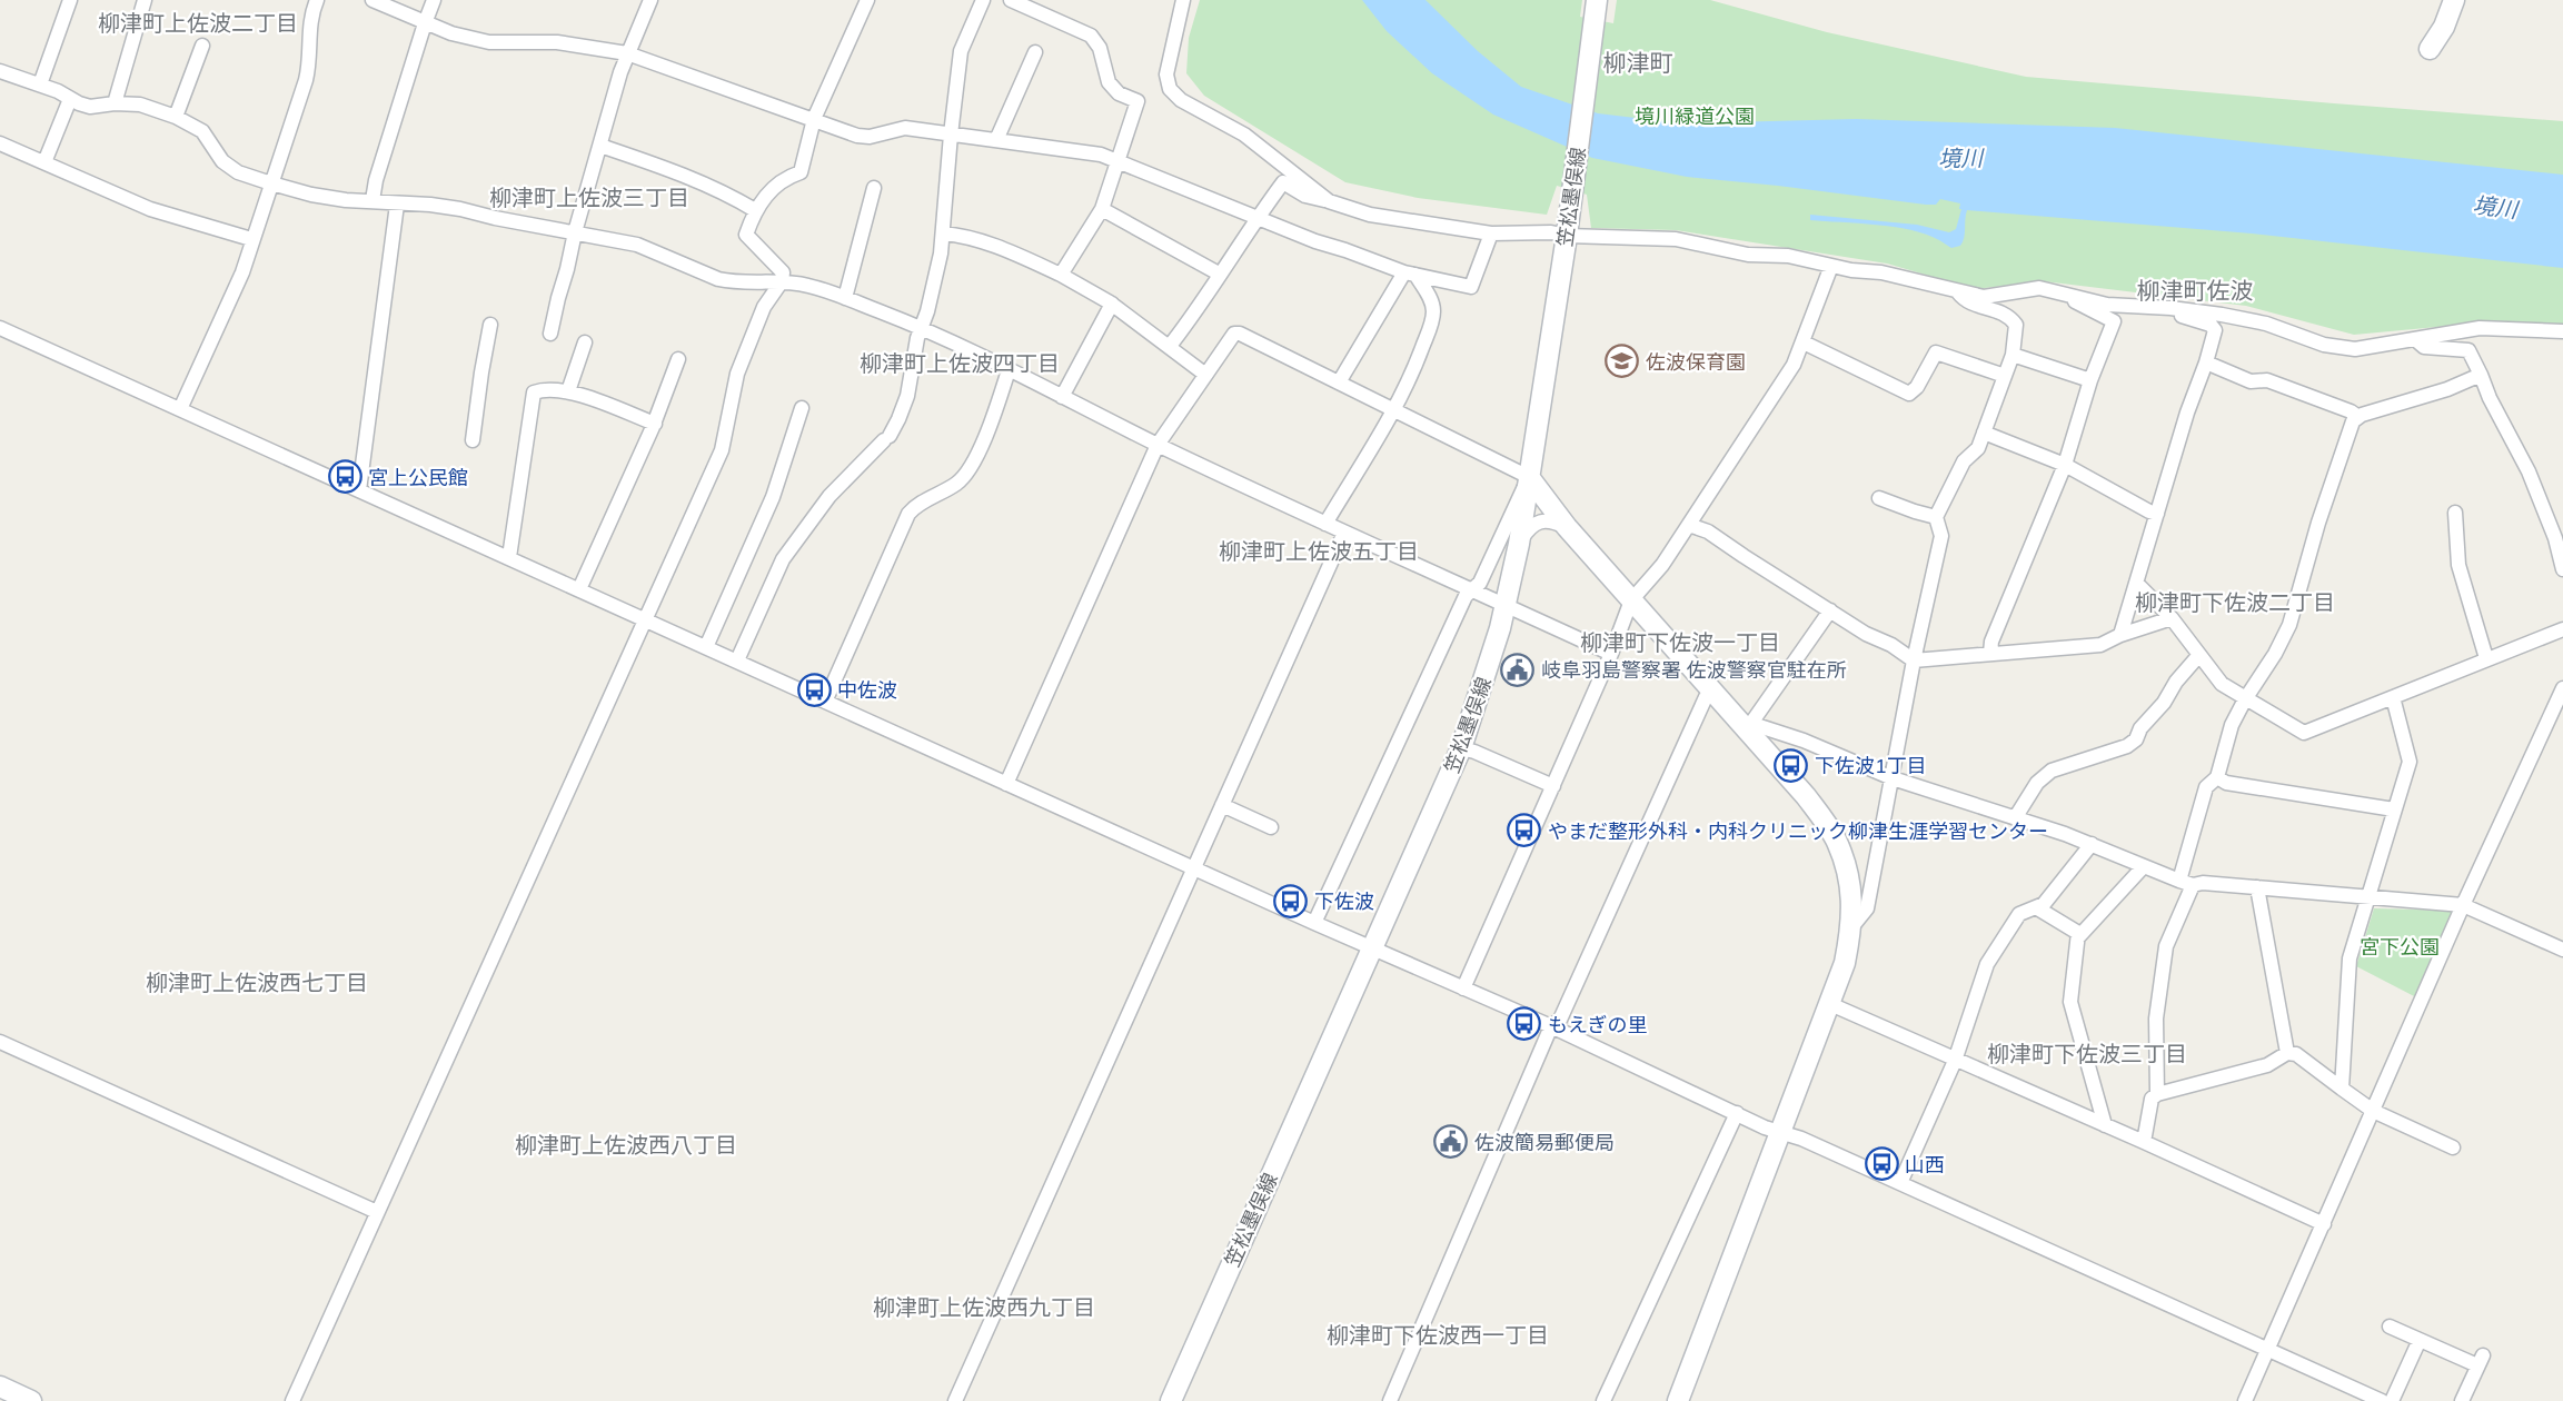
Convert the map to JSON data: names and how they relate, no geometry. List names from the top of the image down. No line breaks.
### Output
{"streets":{"main road":["笠松墨俣線"]},"districts":["柳津町上佐波二丁目","柳津町","柳津町上佐波三丁目","柳津町佐波","柳津町上佐波四丁目","柳津町上佐波五丁目","柳津町下佐波二丁目","柳津町下佐波一丁目","柳津町上佐波西七丁目","柳津町下佐波三丁目","柳津町上佐波西八丁目","柳津町上佐波西九丁目","柳津町下佐波西一丁目"],"water":["境川"],"parks":["境川緑道公園","宮下公園"],"places":{"school or university":["佐波保育園"],"bus stop":["宮上公民館","中佐波","下佐波1丁目","やまだ整形外科・内科クリニック柳津生涯学習センター","下佐波","もえぎの里","山西"],"public building":["岐阜羽島警察署 佐波警察官駐在所","佐波簡易郵便局"]}}
